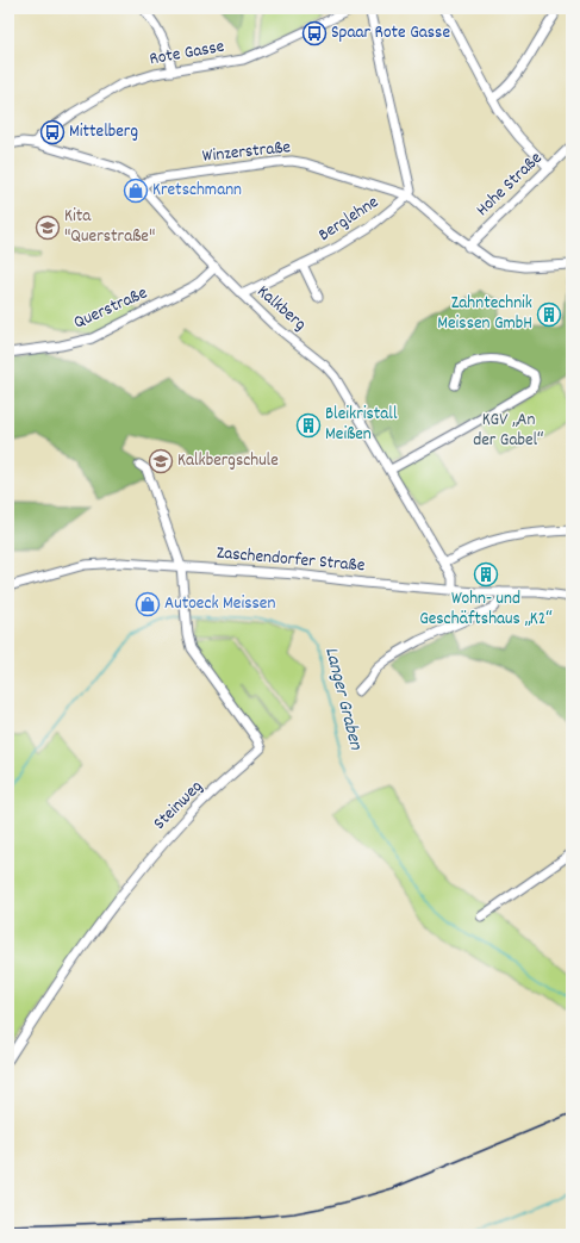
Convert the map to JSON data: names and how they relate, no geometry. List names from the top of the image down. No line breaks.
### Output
{"streets":{"street":["Rote Gasse","Winzerstraße","Hohe Straße","Berglehne","Querstraße","Kalkberg","Zaschendorfer Straße","Steinweg"]},"crossings":[["Rote Gasse","Kalkberg"],["Winzerstraße","Berglehne"],["Winzerstraße","Kalkberg"],["Berglehne","Kalkberg"],["Querstraße","Kalkberg"],["Kalkberg","Zaschendorfer Straße"],["Zaschendorfer Straße","Steinweg"]],"water":["Langer Graben"],"parks":["KGV „An der Gabel“"],"places":{"bus stop":["Spaar Rote Gasse","Mittelberg"],"shop":["Kretschmann","Autoeck Meissen"],"school or university":["Kita \"Querstraße\"","Kalkbergschule"],"building":["Zahntechnik Meissen GmbH","Bleikristall Meißen","Wohn- und Geschäftshaus „K2“"]}}
